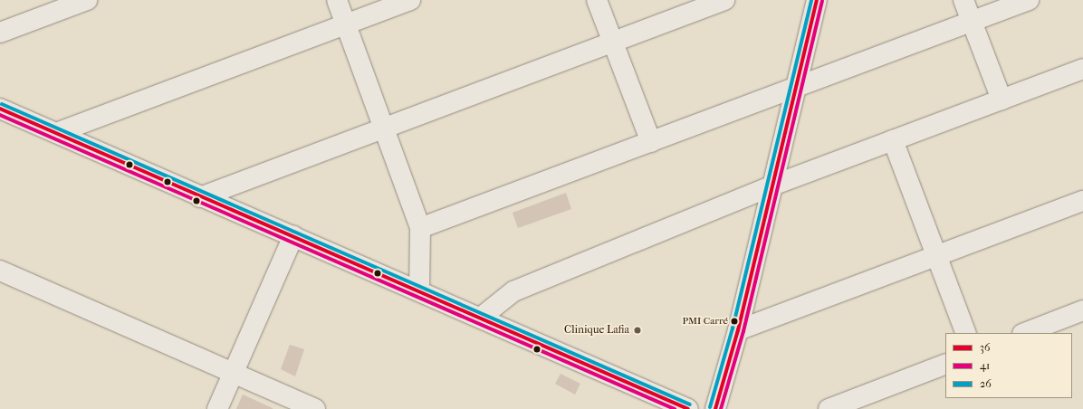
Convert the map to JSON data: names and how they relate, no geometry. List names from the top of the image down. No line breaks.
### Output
{"places":["PMI Carré","Clinique Lafia"],"lines":["transit line 36","transit line 26","transit line 41"],"legend":["36","41","26"]}
